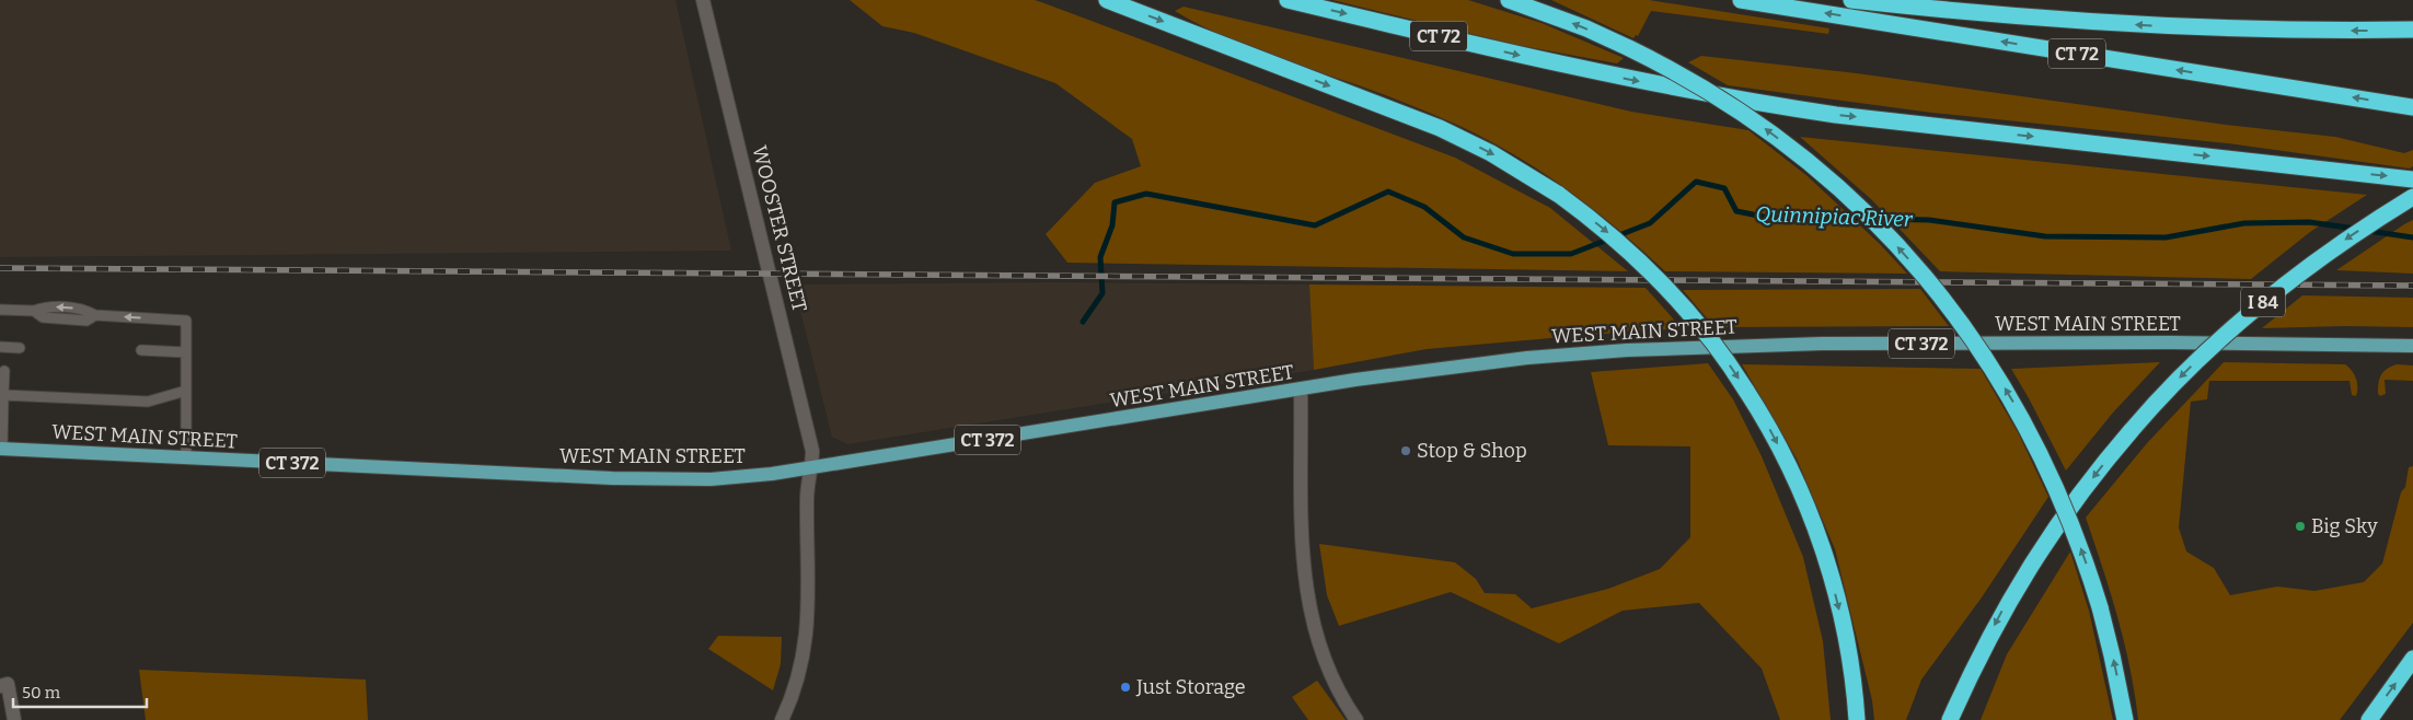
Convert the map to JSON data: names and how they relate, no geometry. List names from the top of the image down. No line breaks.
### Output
{"streets":{"highway":["CT 72","I 84"],"main road":["WEST MAIN STREET","CT 372"],"street":["WOOSTER STREET"]},"crossings":[["WOOSTER STREET","WEST MAIN STREET"]],"water":["Quinnipiac River"],"places":["Stop & Shop","Big Sky","Just Storage"],"scale_bar":"50 m"}
